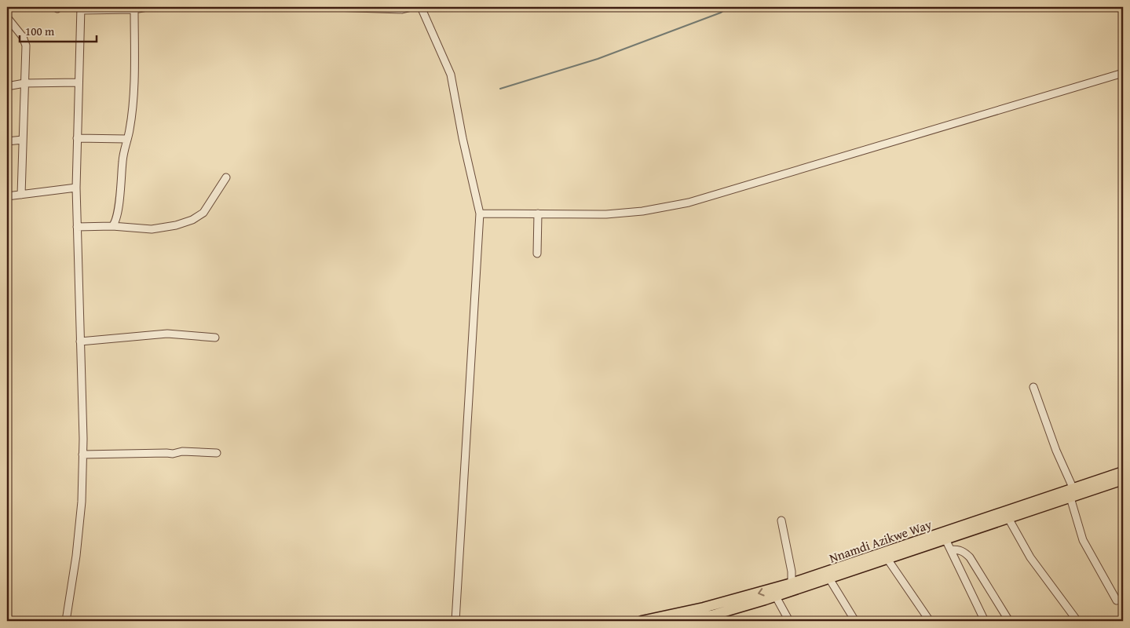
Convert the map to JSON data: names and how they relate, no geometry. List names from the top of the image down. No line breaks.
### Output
{"streets":{"highway":["Nnamdi Azikwe Way"]},"scale_bar":"100 m"}
